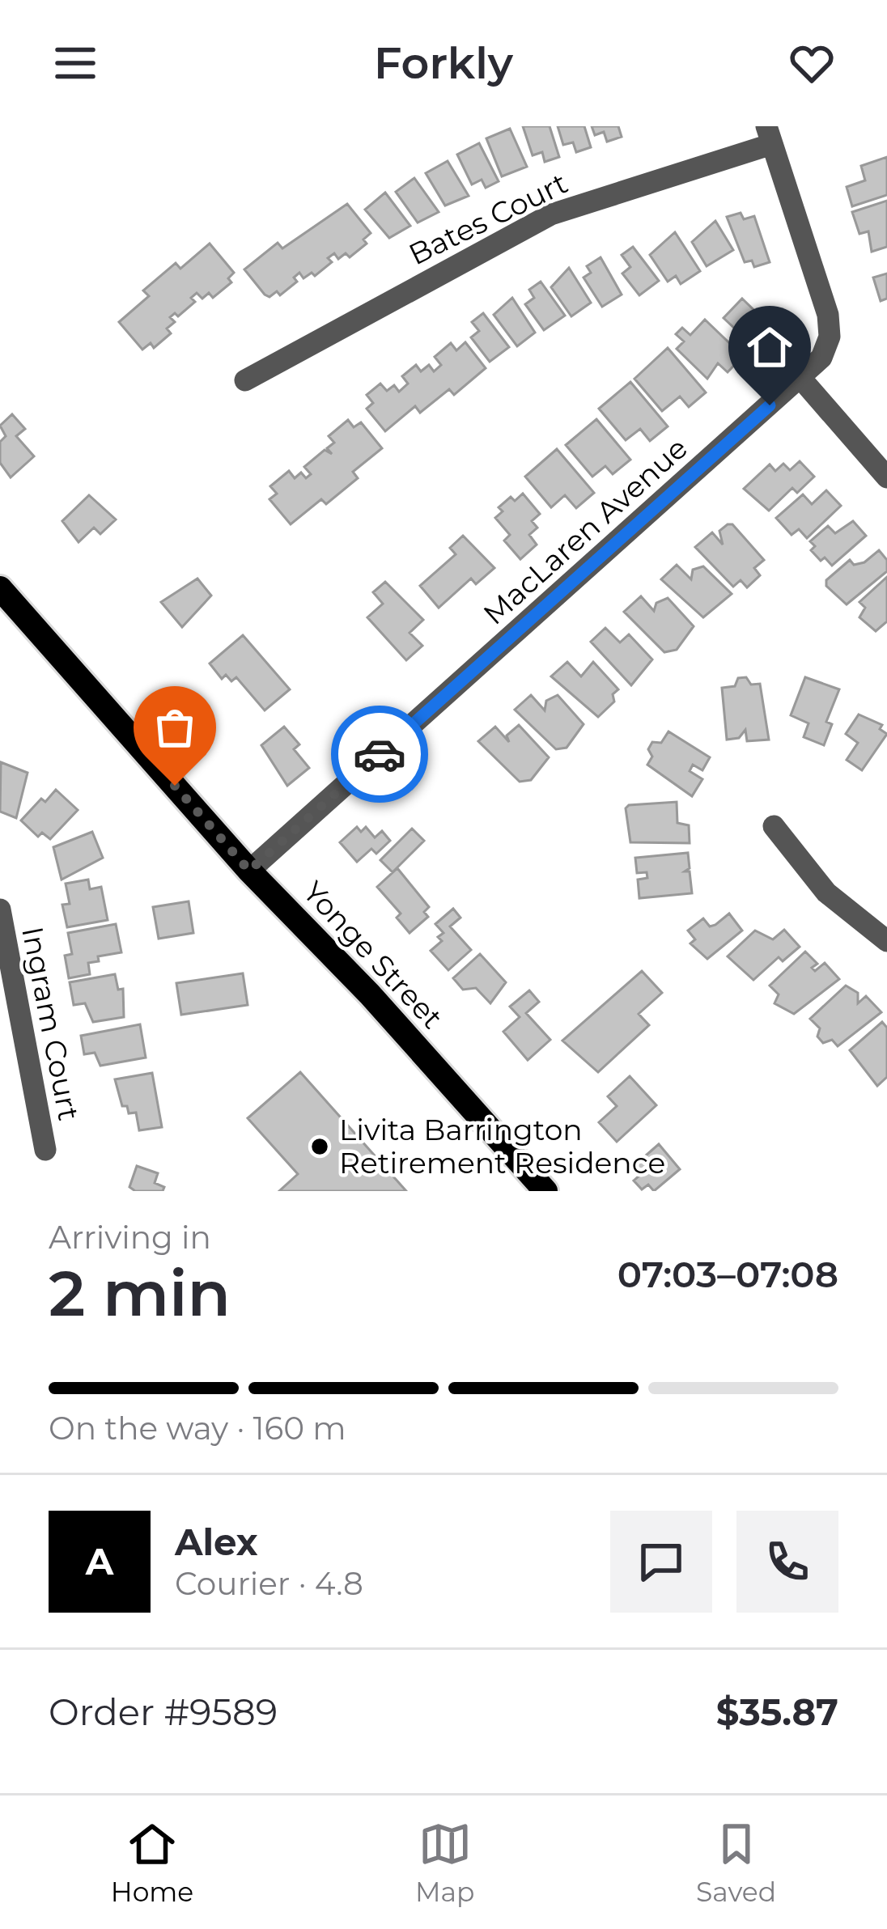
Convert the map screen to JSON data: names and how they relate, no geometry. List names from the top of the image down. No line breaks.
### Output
{"streets":{"main road":["Yonge Street"],"street":["Bates Court","MacLaren Avenue","Ingram Court"]},"crossings":[["Bates Court","MacLaren Avenue"],["MacLaren Avenue","Yonge Street"]],"places":["Livita Barrington Retirement Residence"],"page":{"header":"Forkly","heading":["2 min","Arriving in","07:03–07:08"],"panel":["Alex","Courier · 4.8","Order #9589","$35.87"],"bar":"On the way · 160 m","round":"A","tabs":["Home","Map","Saved"]}}
